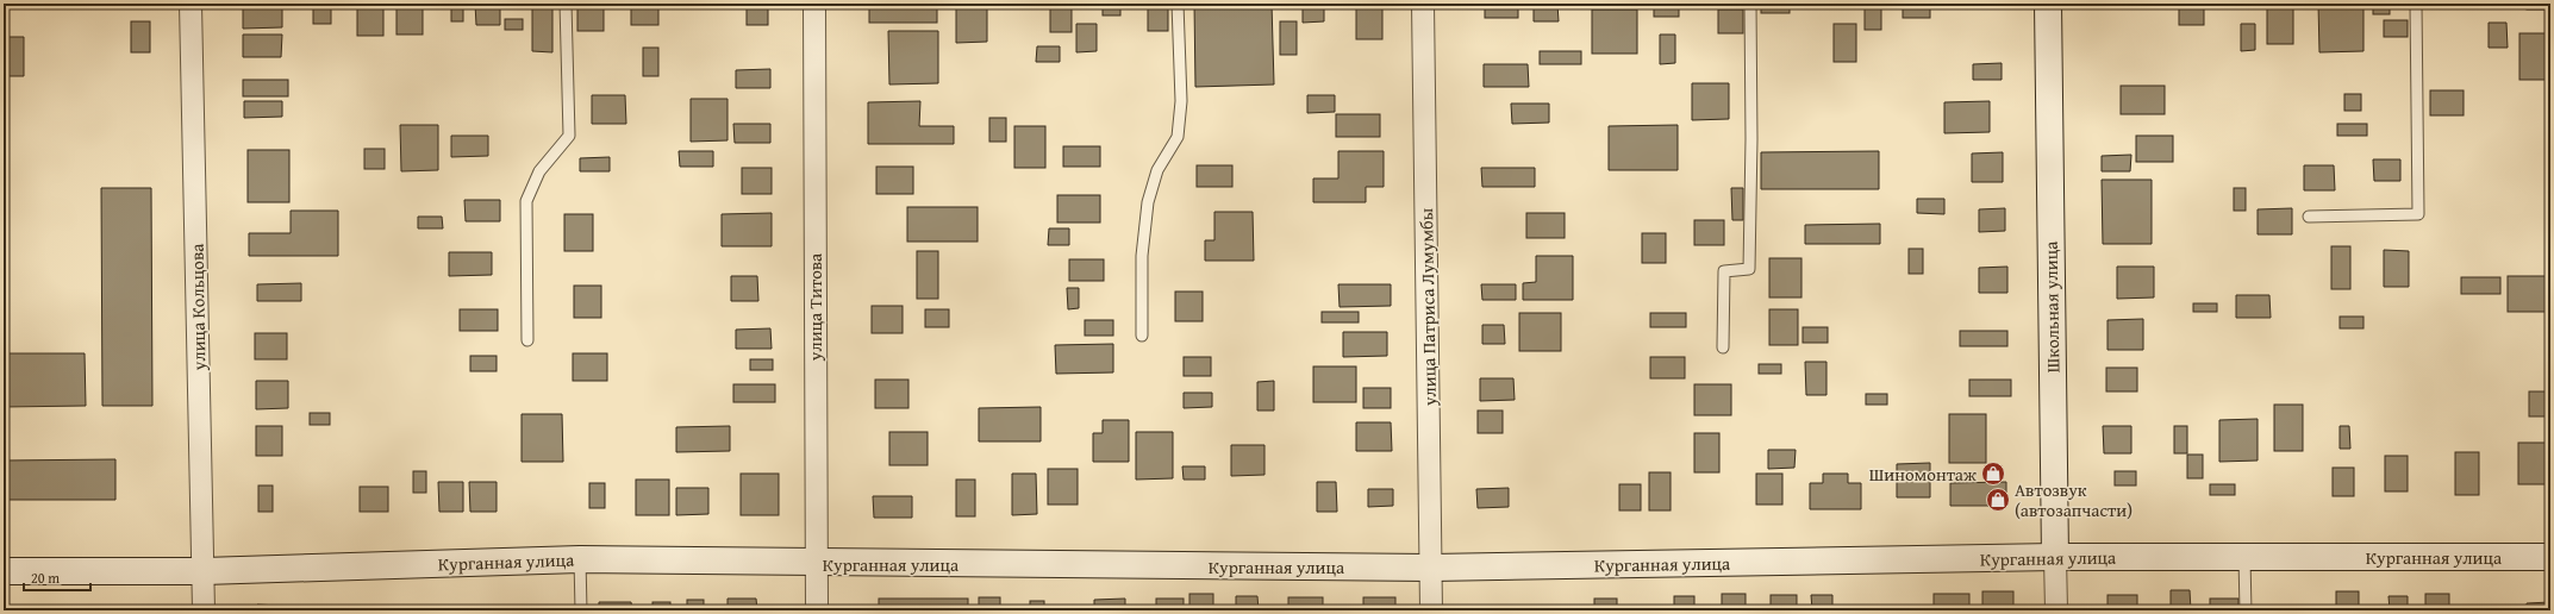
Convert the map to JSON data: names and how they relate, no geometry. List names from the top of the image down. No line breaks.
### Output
{"streets":{"street":["улица Кольцова","улица Титова","улица Патриса Лумумбы","Школьная улица","Курганная улица"]},"crossings":[["улица Кольцова","Курганная улица"],["улица Титова","Курганная улица"],["улица Патриса Лумумбы","Курганная улица"],["Школьная улица","Курганная улица"]],"places":{"shop":["Шиномонтаж","Автозвук (автозапчасти)"]},"scale_bar":"20 m"}
